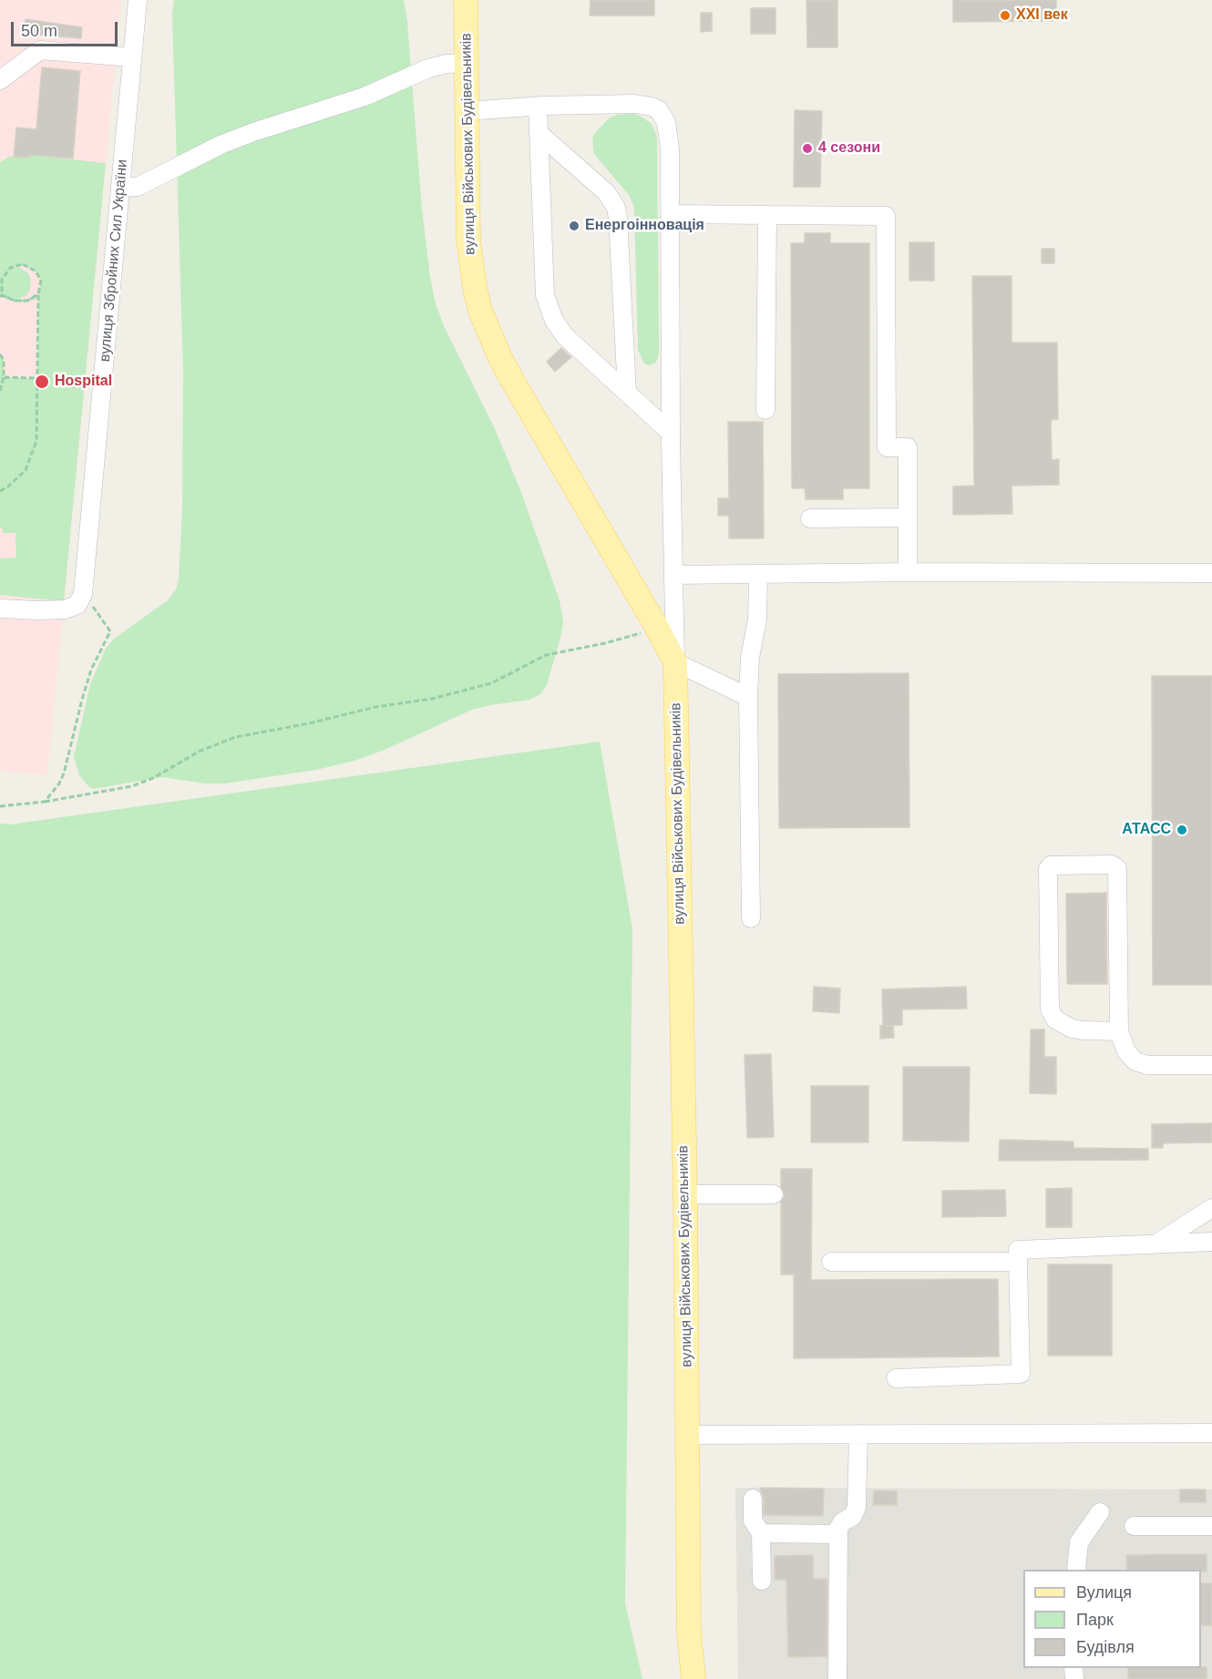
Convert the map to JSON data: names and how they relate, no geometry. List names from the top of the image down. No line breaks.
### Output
{"streets":{"main road":["вулиця Військових Будівельників"],"street":["вулиця Збройних Сил України"]},"places":["XXI век","4 сезони","Енергоінновація","Hospital","АТАСС"],"legend":["Вулиця","Парк","Будівля"],"scale_bar":"50 m"}
